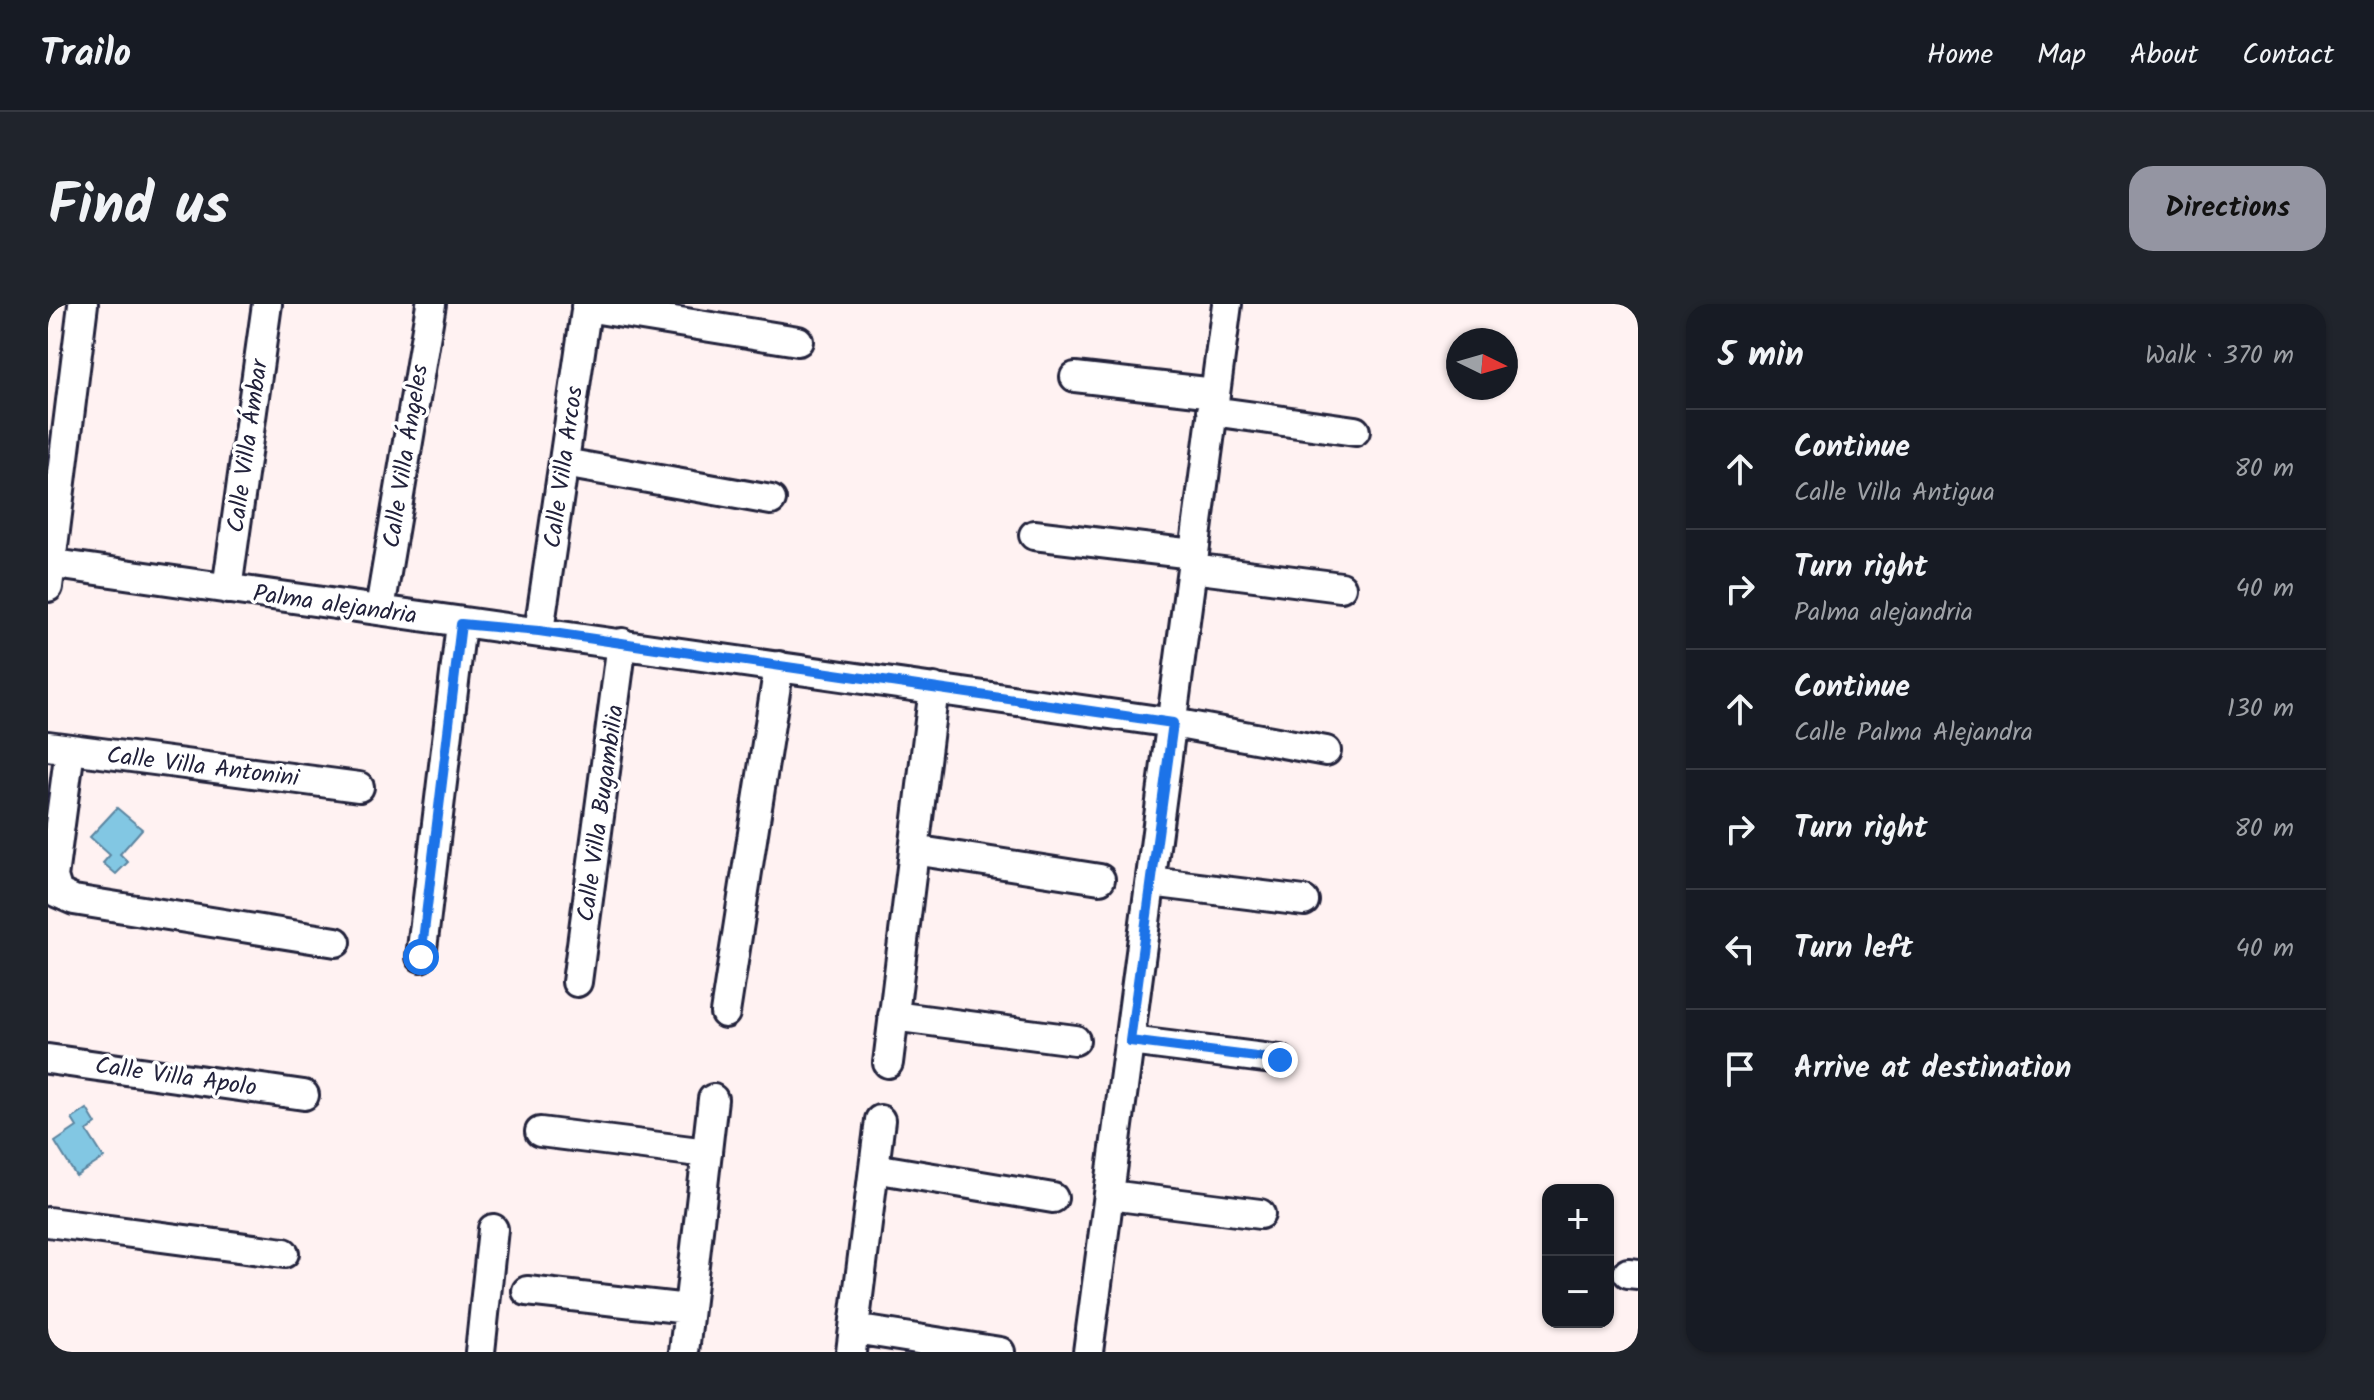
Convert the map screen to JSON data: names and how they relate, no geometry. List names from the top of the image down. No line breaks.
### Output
{"streets":{"street":["Calle Villa Ámbar","Calle Villa Ángeles","Calle Villa Arcos","Palma alejandria","Calle Villa Antonini","Calle Villa Bugambilia","Calle Villa Apolo"]},"crossings":[["Calle Villa Ámbar","Palma alejandria"],["Calle Villa Ángeles","Palma alejandria"],["Calle Villa Arcos","Palma alejandria"],["Palma alejandria","Calle Villa Bugambilia"]],"north":"right","page":{"header":"Trailo","nav":["Home","Map","About","Contact"],"title":"Find us","buttons":"Directions","heading":["5 min","Walk · 370 m"],"list":[["Continue","Calle Villa Antigua","80 m"],["Turn right","Palma alejandria","40 m"],["Continue","Calle Palma Alejandra","130 m"],["Turn right","80 m"],["Turn left","40 m"],"Arrive at destination"],"map_buttons":["+","−"]}}
